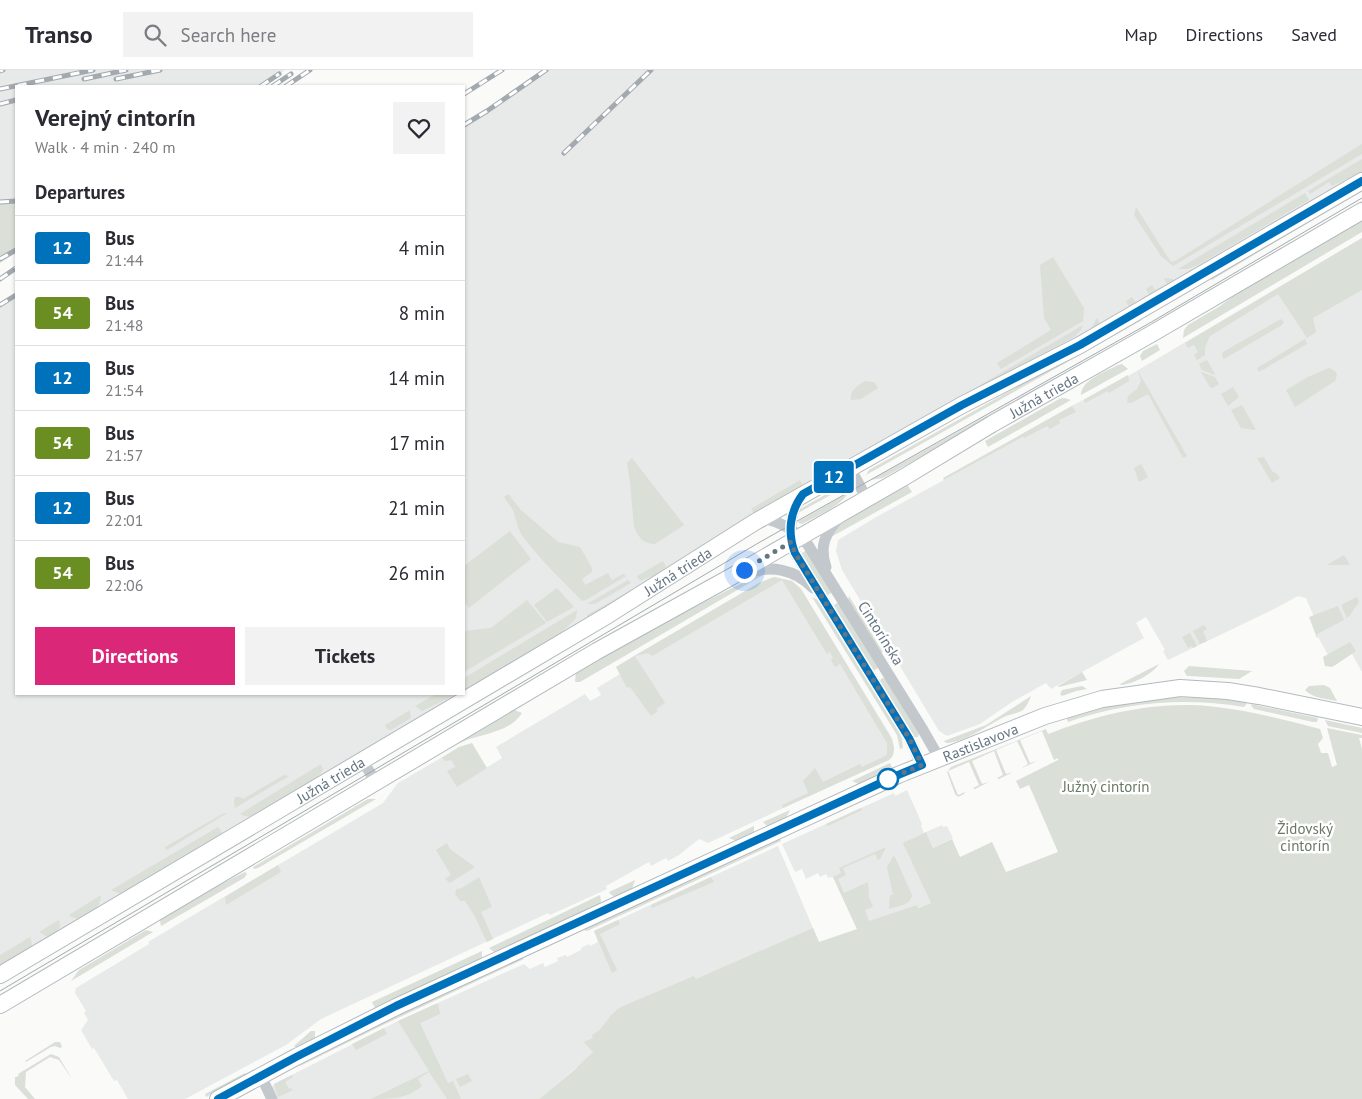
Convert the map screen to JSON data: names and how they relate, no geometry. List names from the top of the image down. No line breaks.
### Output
{"streets":{"street":["Južná trieda","Cintorínska","Rastislavova"]},"crossings":[["Južná trieda","Cintorínska"],["Cintorínska","Rastislavova"]],"parks":["Južný cintorín","Židovský cintorín"],"lines":["bus line 12"],"page":{"header":"Transo","search":"Search here","nav":["Map","Directions","Saved"],"on_map":"12","heading":[["Verejný cintorín","Walk · 4 min · 240 m"],"Departures"],"list":[{"mark":"12","name":"Bus","note":"21:44","value":"4 min"},{"mark":"54","name":"Bus","note":"21:48","value":"8 min"},{"mark":"12","name":"Bus","note":"21:54","value":"14 min"},{"mark":"54","name":"Bus","note":"21:57","value":"17 min"},{"mark":"12","name":"Bus","note":"22:01","value":"21 min"},{"mark":"54","name":"Bus","note":"22:06","value":"26 min"}],"buttons":["Directions","Tickets"]}}
